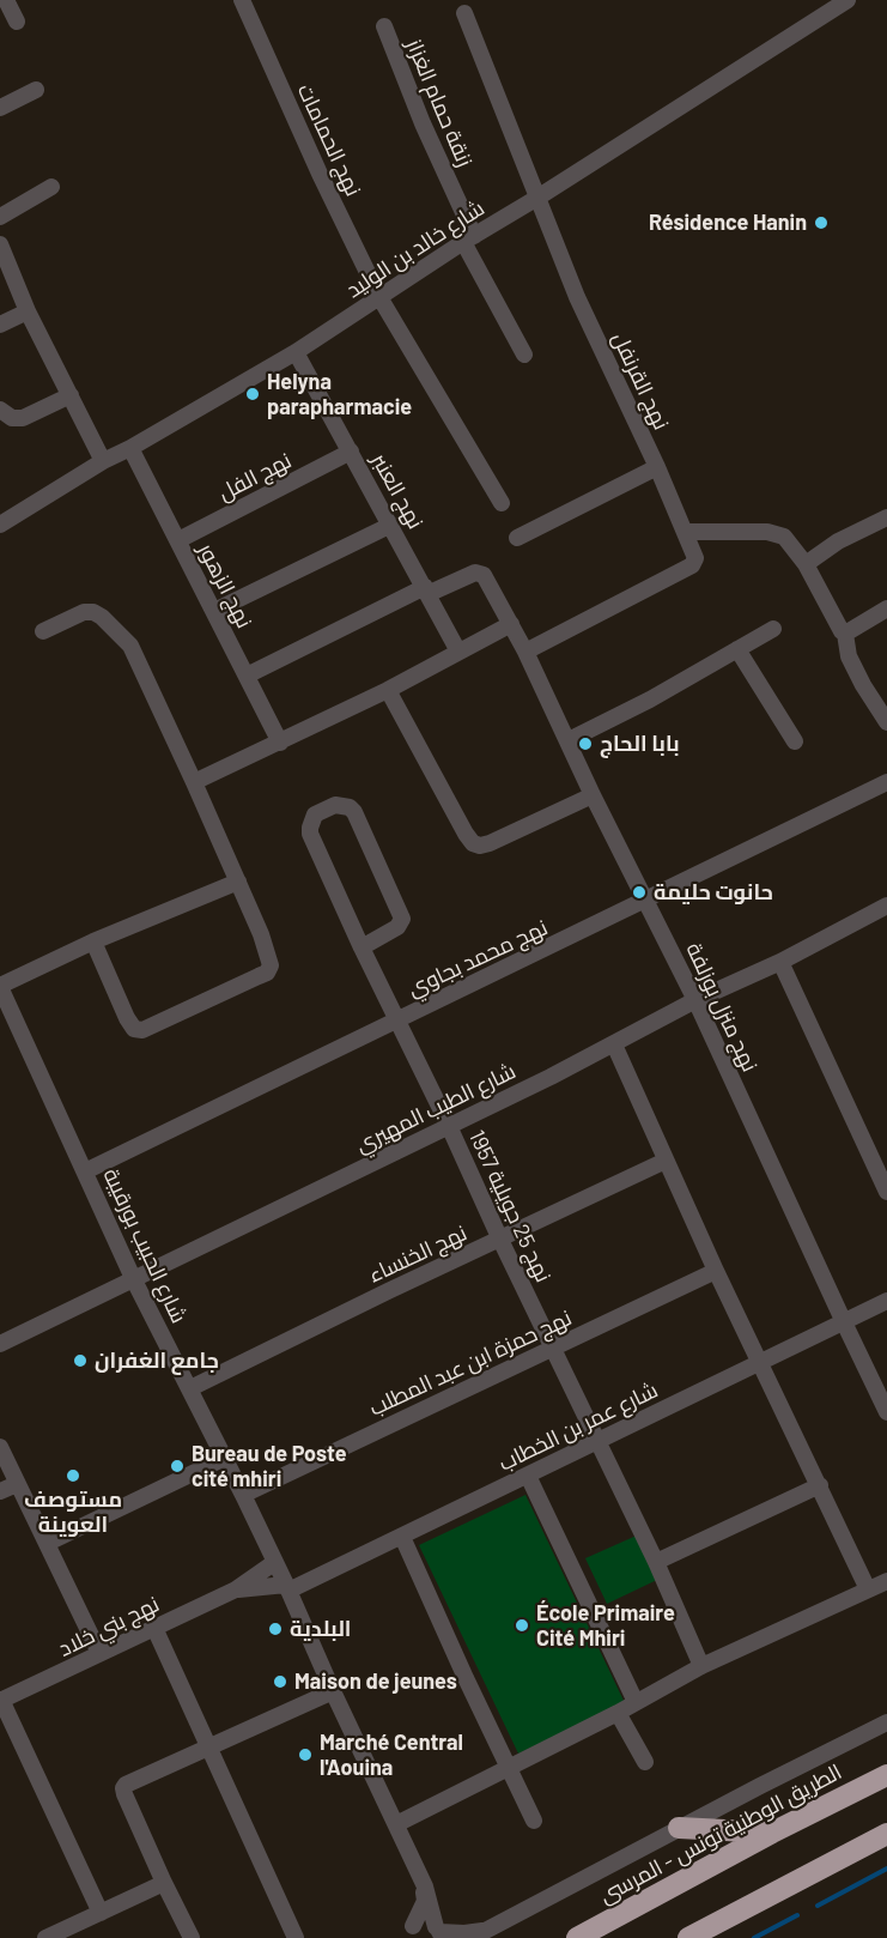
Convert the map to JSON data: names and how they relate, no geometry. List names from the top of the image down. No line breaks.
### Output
{"streets":{"highway":["الطريق الوطنية تونس - المرسى"],"street":["زنقة حمام الغزاز","نهج الحمامات","شارع خالد بن الوليد","نهج القرنفل","نهج الفل","نهج العنبر","نهج الزهور","نهج محمد بجاوي","نهج منزل بوزلفة","شارع الطيب المهيري","نهج 25 جويلية 1957","شارع الحبيب بورقيبة","نهج الخنساء","نهج حمزة ابن عبد المطلب","شارع عمر بن الخطاب","نهج بني خلاد"]},"crossings":[["زنقة حمام الغزاز","شارع خالد بن الوليد"],["نهج الحمامات","شارع خالد بن الوليد"],["شارع خالد بن الوليد","نهج القرنفل"],["شارع خالد بن الوليد","نهج العنبر"],["شارع خالد بن الوليد","نهج الزهور"],["نهج القرنفل","نهج منزل بوزلفة"],["نهج الفل","نهج العنبر"],["نهج الفل","نهج الزهور"],["نهج العنبر","نهج منزل بوزلفة"],["نهج محمد بجاوي","نهج منزل بوزلفة"],["نهج محمد بجاوي","نهج 25 جويلية 1957"],["نهج محمد بجاوي","شارع الحبيب بورقيبة"],["نهج منزل بوزلفة","شارع الطيب المهيري"],["نهج منزل بوزلفة","شارع عمر بن الخطاب"],["شارع الطيب المهيري","نهج 25 جويلية 1957"],["شارع الطيب المهيري","شارع الحبيب بورقيبة"],["نهج 25 جويلية 1957","نهج الخنساء"],["نهج 25 جويلية 1957","نهج حمزة ابن عبد المطلب"],["نهج 25 جويلية 1957","شارع عمر بن الخطاب"],["شارع الحبيب بورقيبة","نهج الخنساء"],["شارع الحبيب بورقيبة","نهج حمزة ابن عبد المطلب"],["شارع الحبيب بورقيبة","شارع عمر بن الخطاب"],["شارع الحبيب بورقيبة","نهج بني خلاد"],["شارع عمر بن الخطاب","نهج بني خلاد"]],"places":["Résidence Hanin","Helyna parapharmacie","بابا الحاج","حانوت حليمة","جامع الغفران","Bureau de Poste cité mhiri","مستوصف العوينة","École Primaire Cité Mhiri","البلدية","Maison de jeunes","Marché Central l'Aouina"]}
